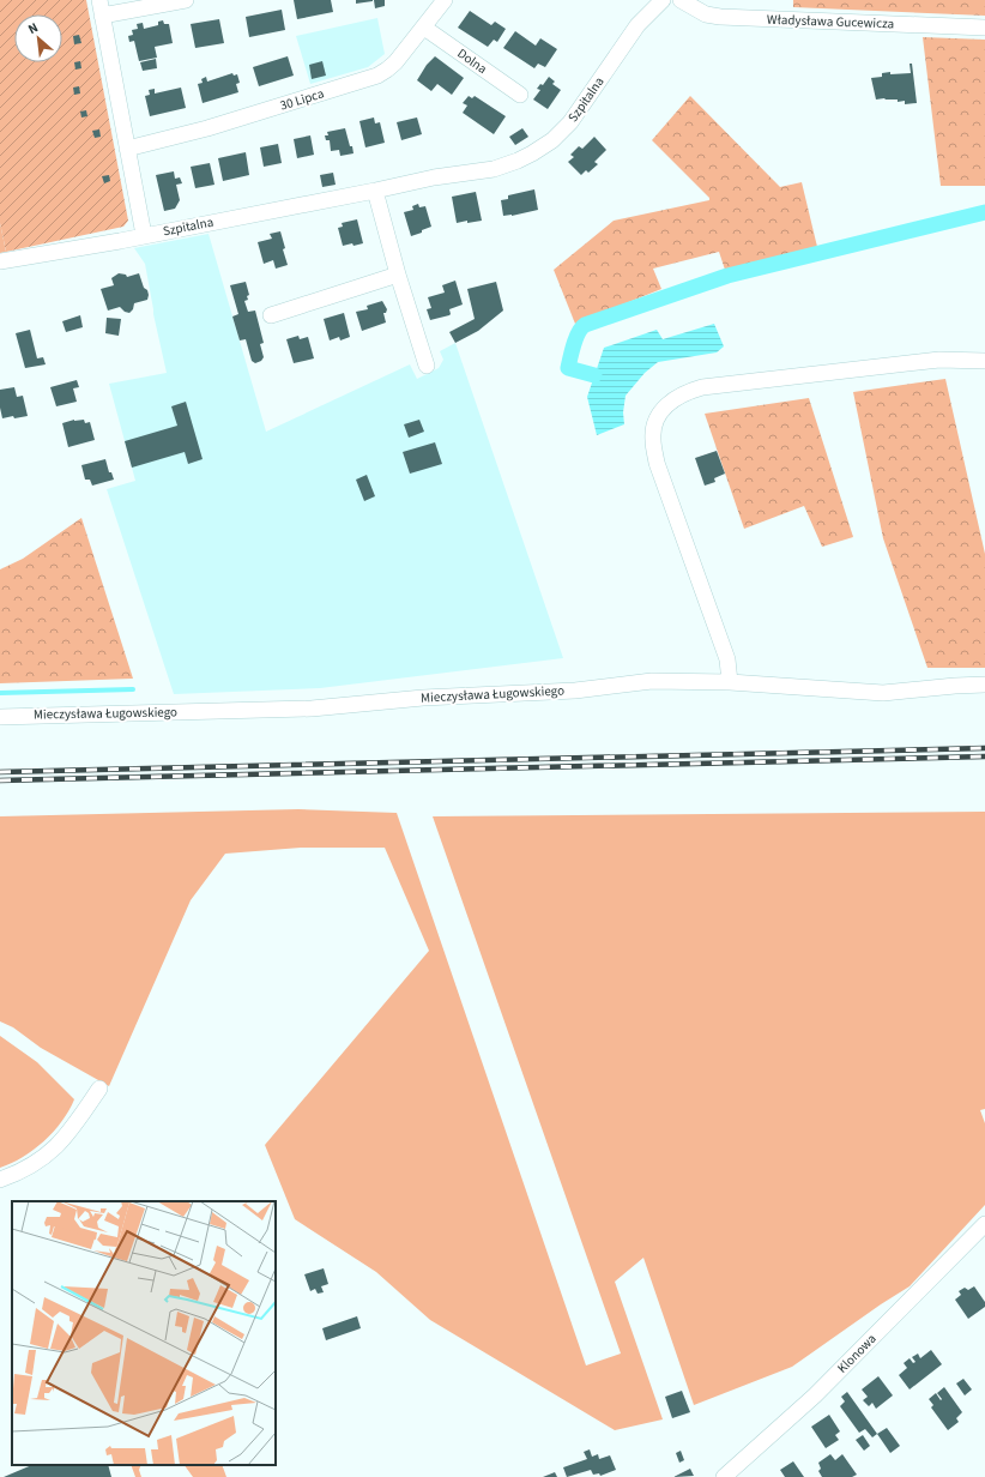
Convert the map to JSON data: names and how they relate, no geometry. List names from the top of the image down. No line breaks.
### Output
{"streets":{"street":["Władysława Gucewicza","Dolna","30 Lipca","Szpitalna","Mieczysława Ługowskiego","Klonowa"]},"crossings":[["Dolna","30 Lipca"]],"north":"top left"}
